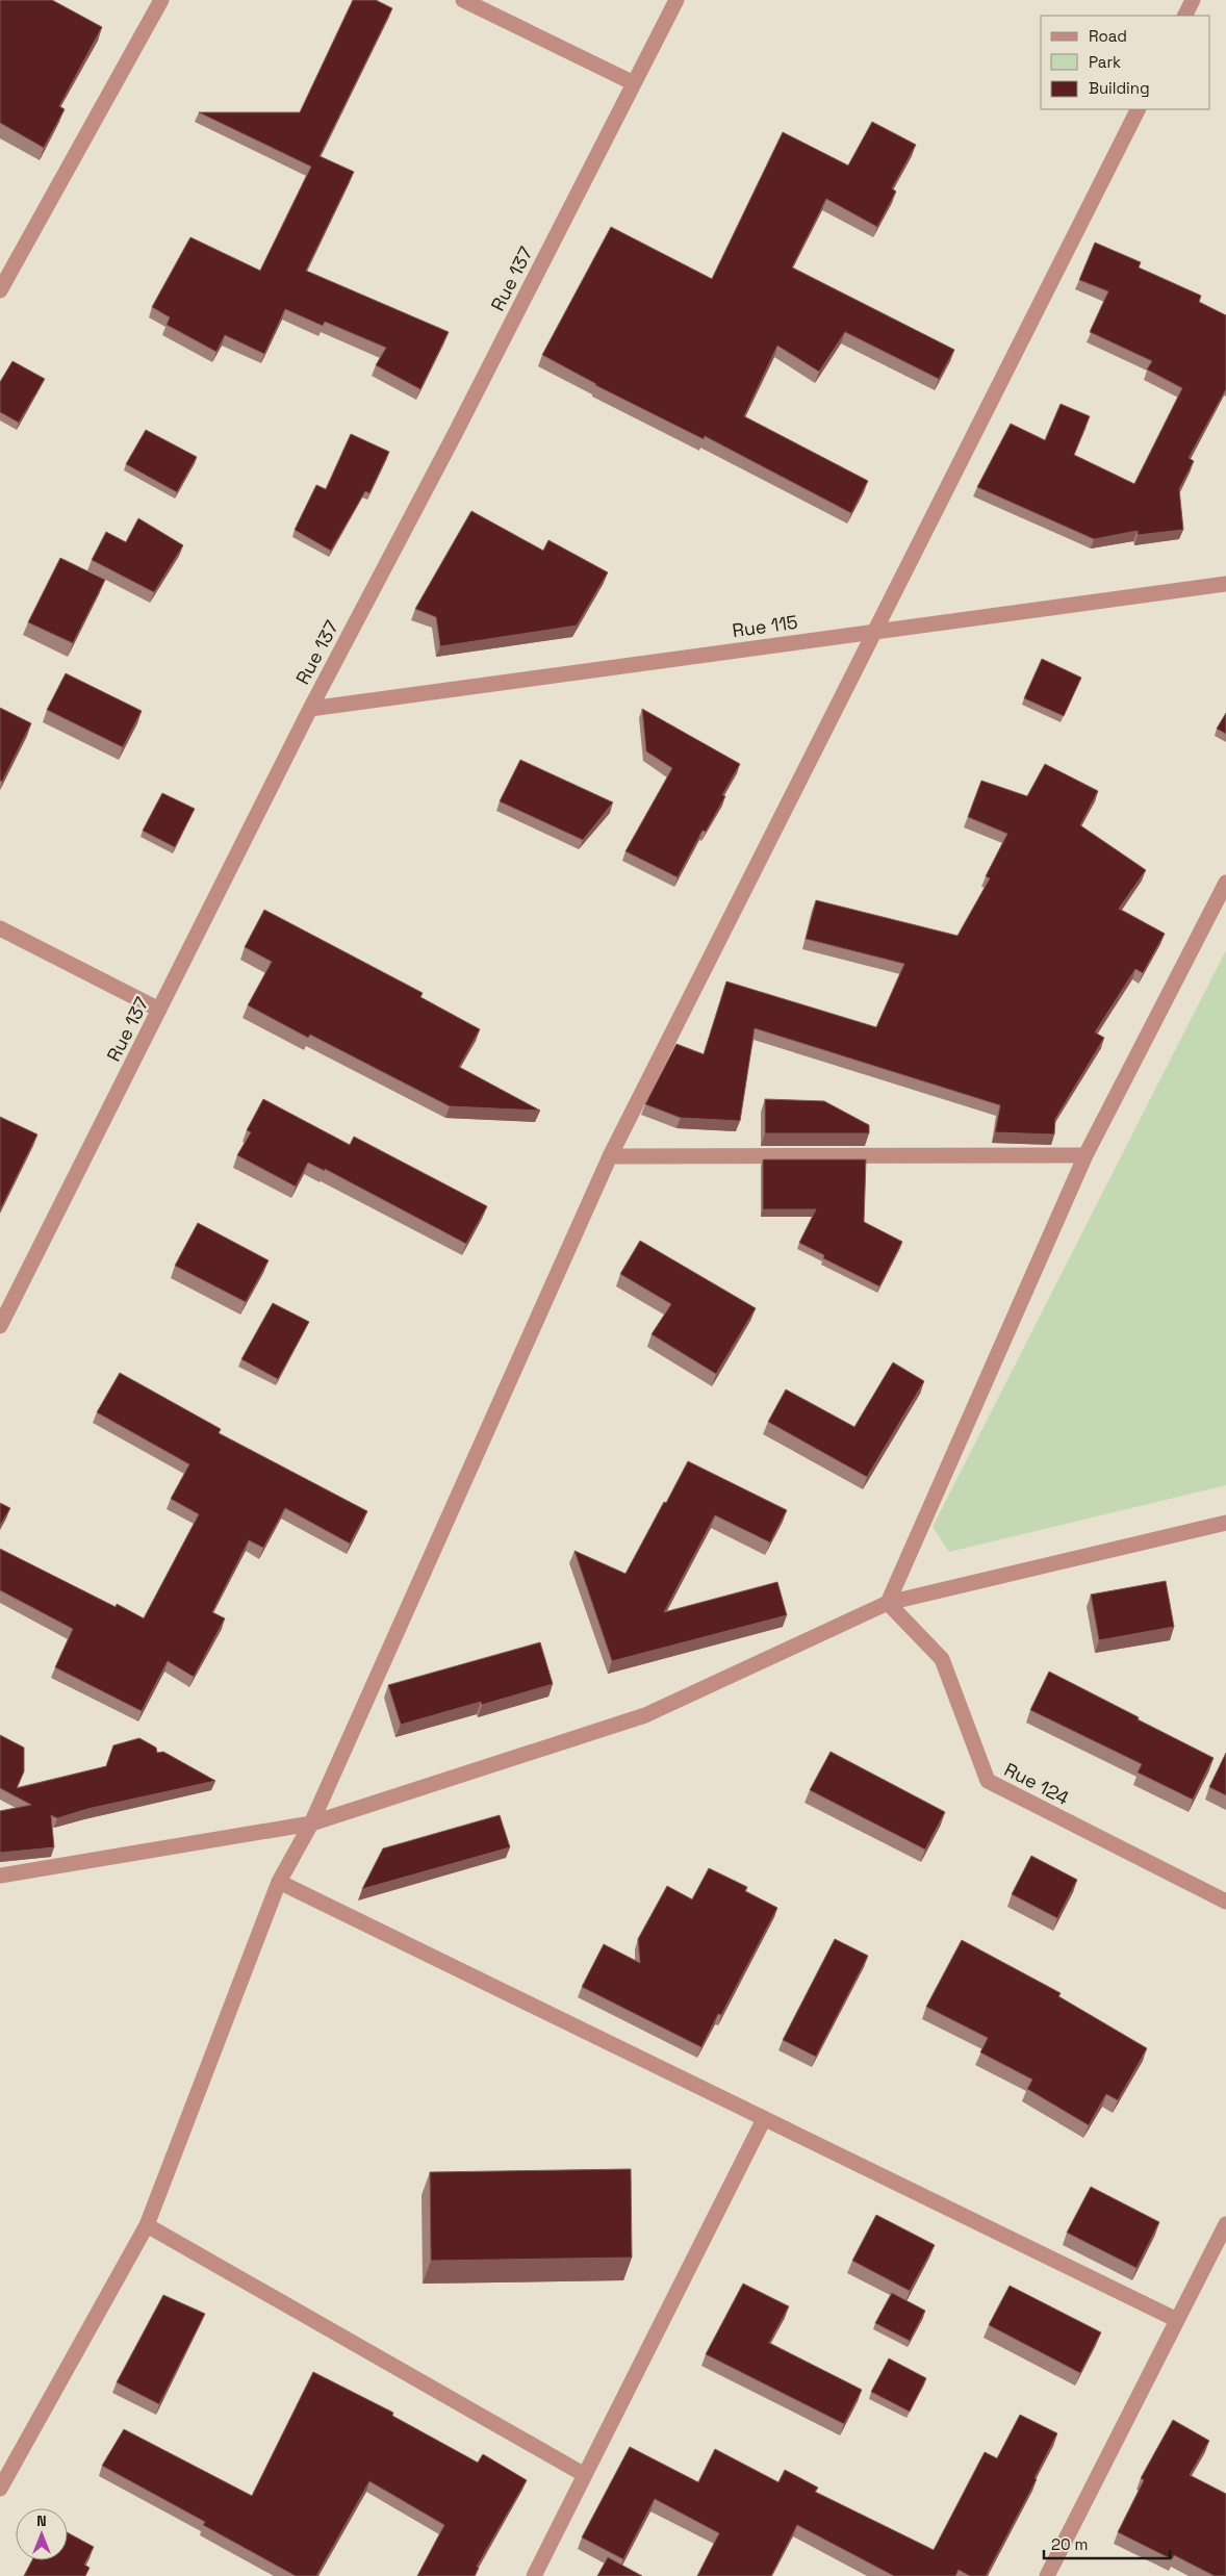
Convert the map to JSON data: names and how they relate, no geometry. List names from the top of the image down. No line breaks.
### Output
{"streets":{"street":["Rue 137","Rue 115","Rue 124"]},"crossings":[["Rue 137","Rue 115"]],"legend":["Road","Park","Building"],"scale_bar":"20 m","north":"top"}
